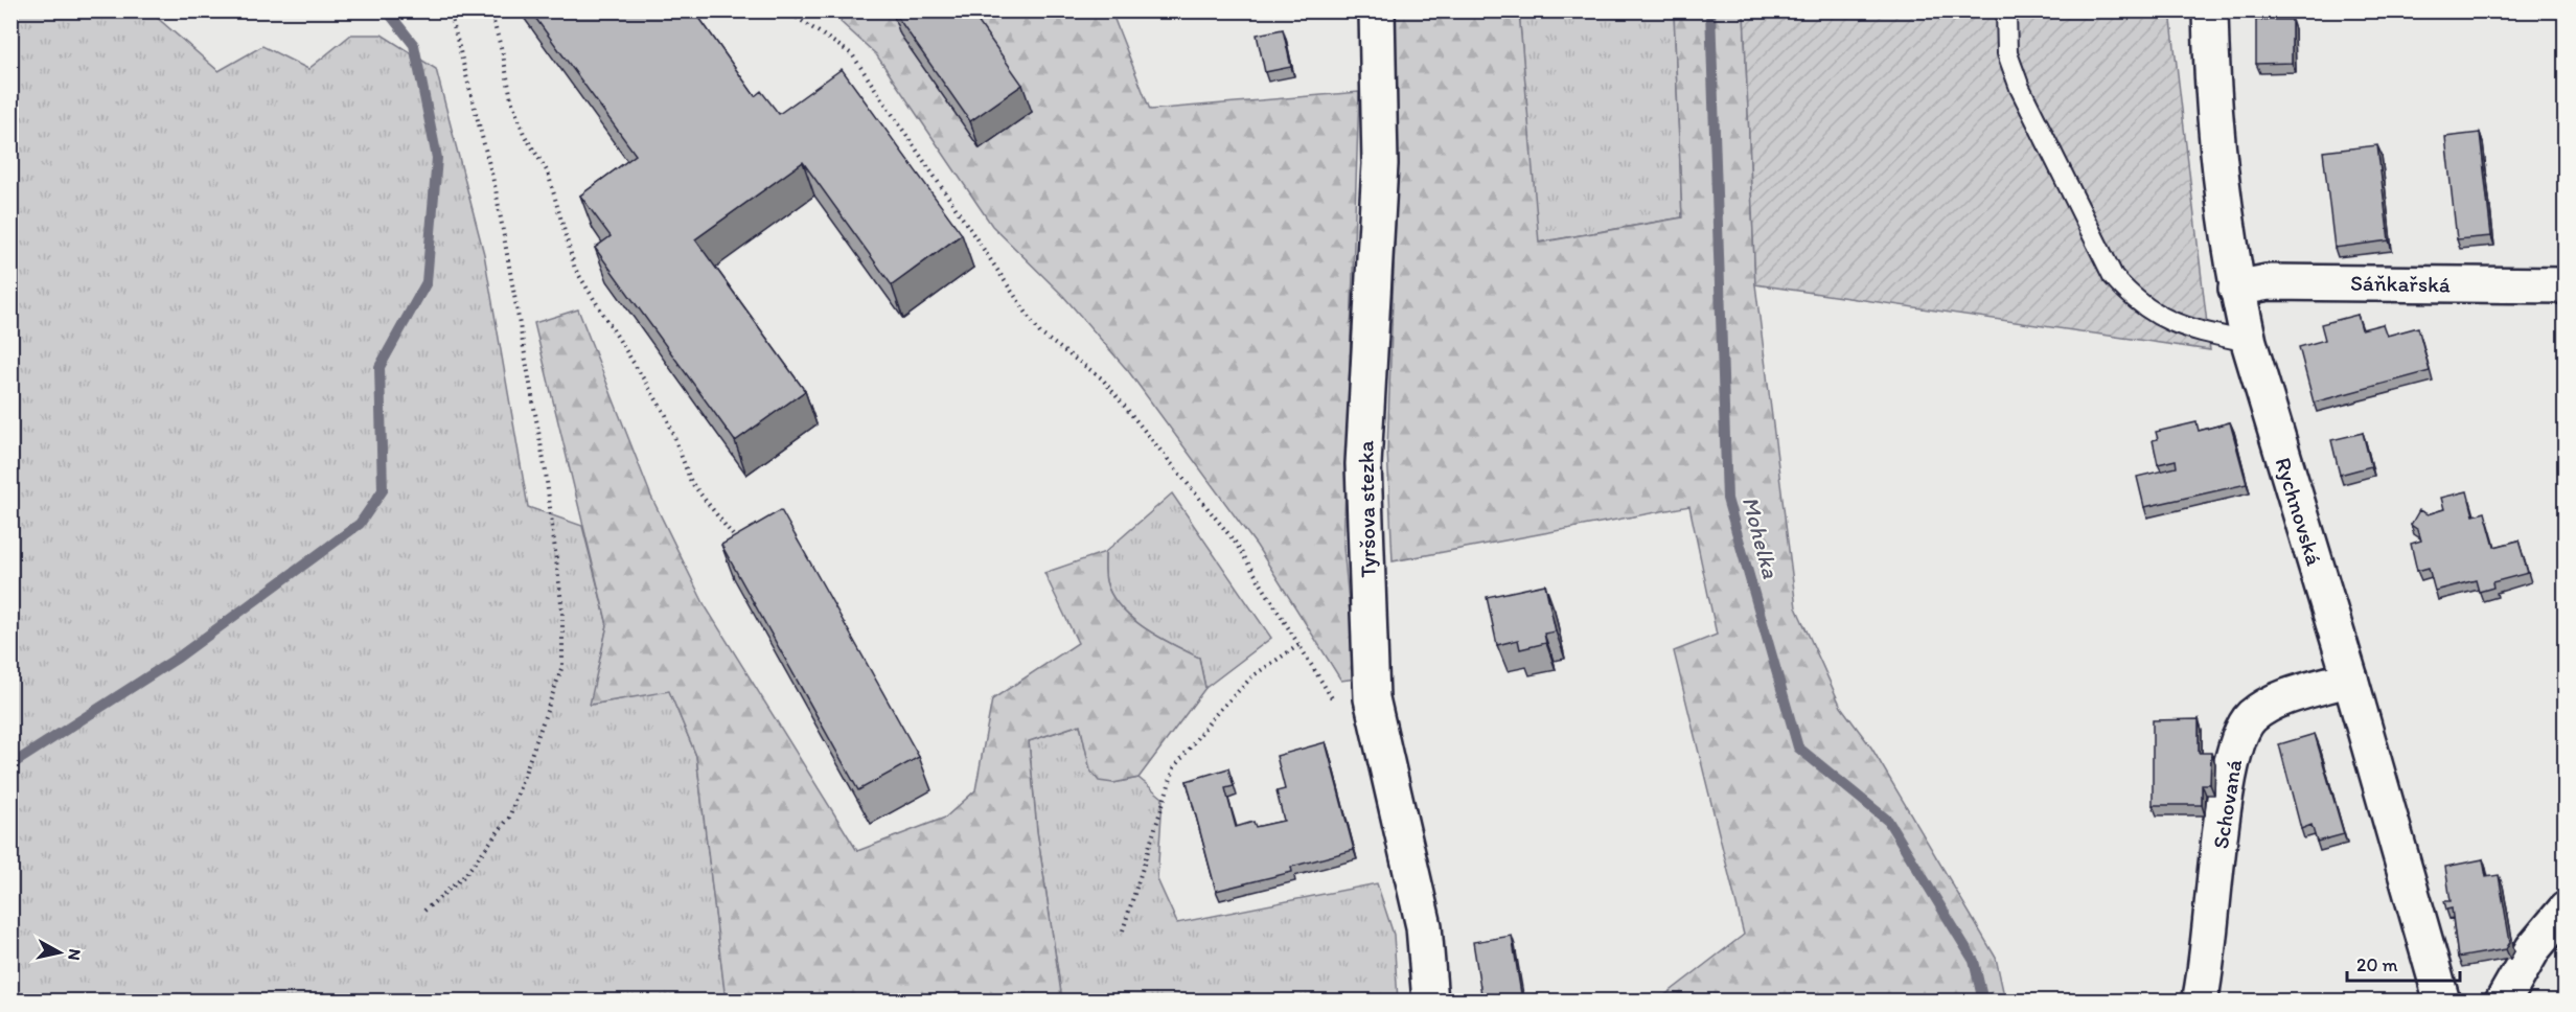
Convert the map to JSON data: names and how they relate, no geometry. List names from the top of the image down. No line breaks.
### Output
{"streets":{"street":["Sáňkařská","Tyršova stezka","Rychnovská","Schovaná"]},"crossings":[["Sáňkařská","Rychnovská"],["Rychnovská","Schovaná"]],"water":["Mohelka"],"scale_bar":"20 m","north":"right"}
